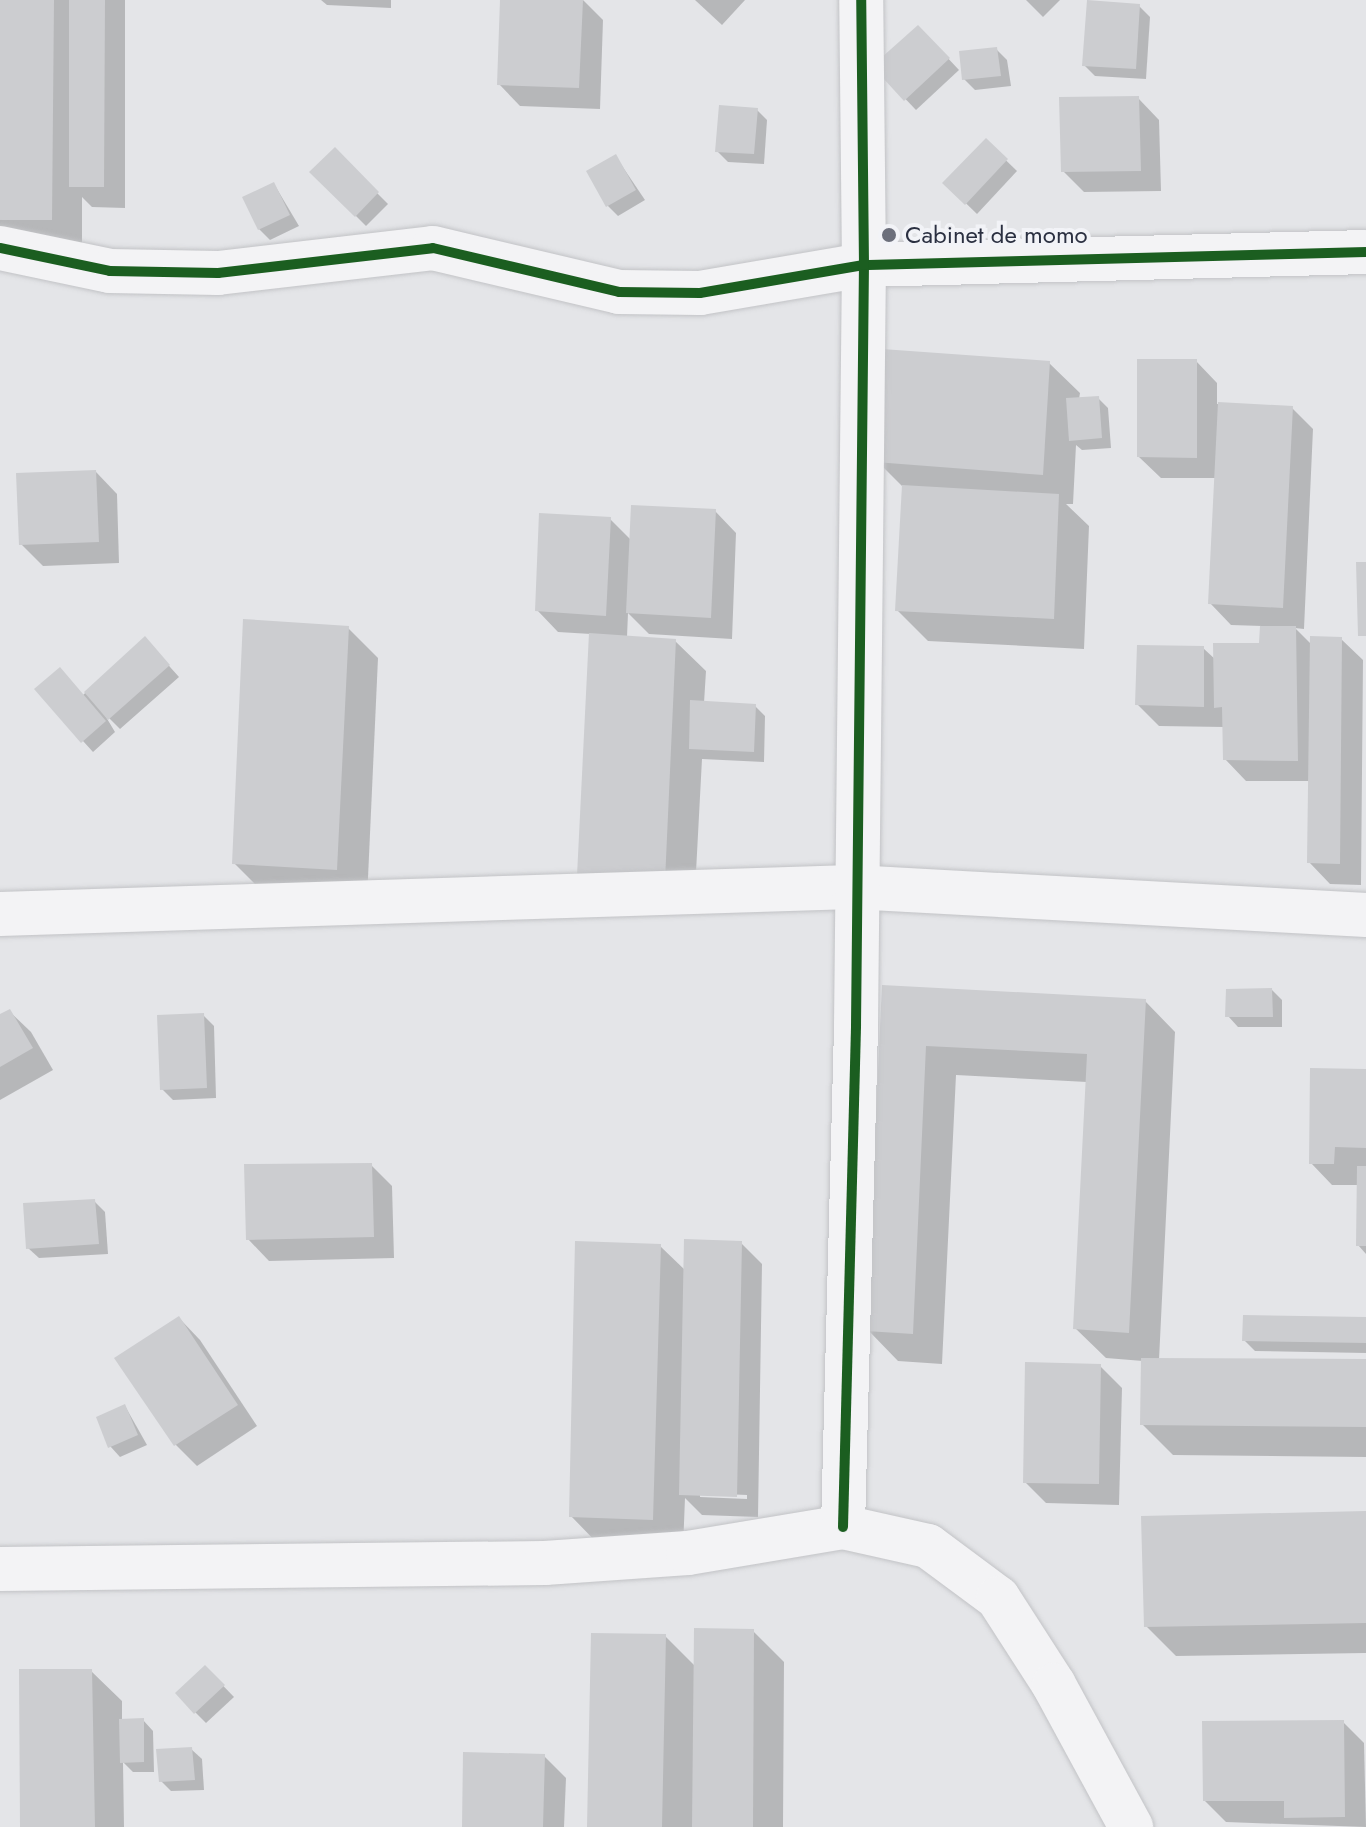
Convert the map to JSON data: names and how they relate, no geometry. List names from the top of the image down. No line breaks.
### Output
{"places":["Cabinet de momo"]}
